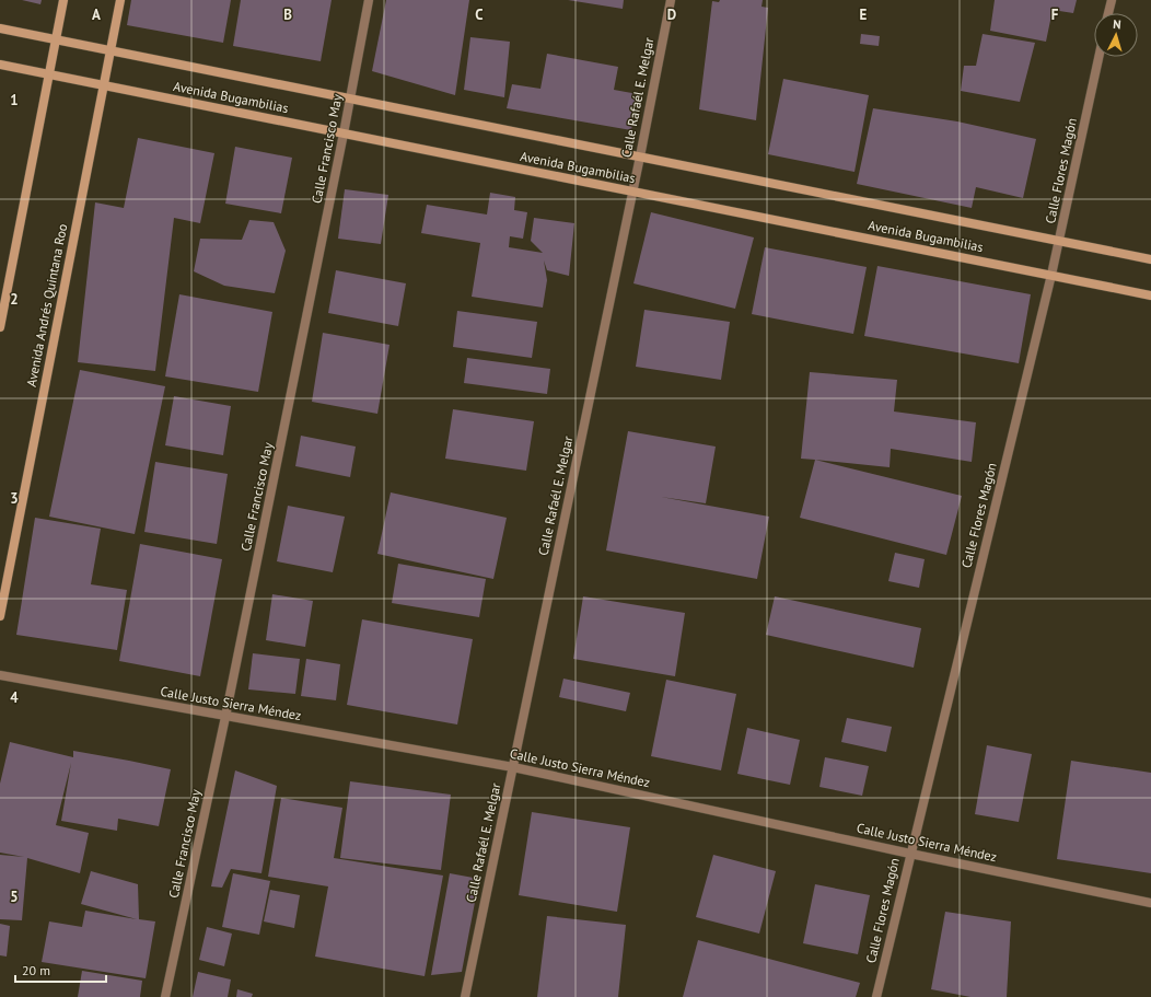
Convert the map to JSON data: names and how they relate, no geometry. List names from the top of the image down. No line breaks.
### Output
{"streets":{"main road":["Avenida Bugambilias","Avenida Andrés Quintana Roo"],"street":["Calle Rafaél E. Melgar","Calle Francisco May","Calle Flores Magón","Calle Justo Sierra Méndez"]},"crossings":[["Avenida Bugambilias","Calle Rafaél E. Melgar"],["Avenida Bugambilias","Calle Francisco May"],["Avenida Bugambilias","Calle Flores Magón"],["Avenida Bugambilias","Avenida Andrés Quintana Roo"],["Calle Rafaél E. Melgar","Calle Justo Sierra Méndez"],["Calle Francisco May","Calle Justo Sierra Méndez"],["Calle Flores Magón","Calle Justo Sierra Méndez"]],"scale_bar":"20 m","north":"top","grid":{"columns":["A","B","C","D","E","F"],"rows":["1","2","3","4","5"]}}
